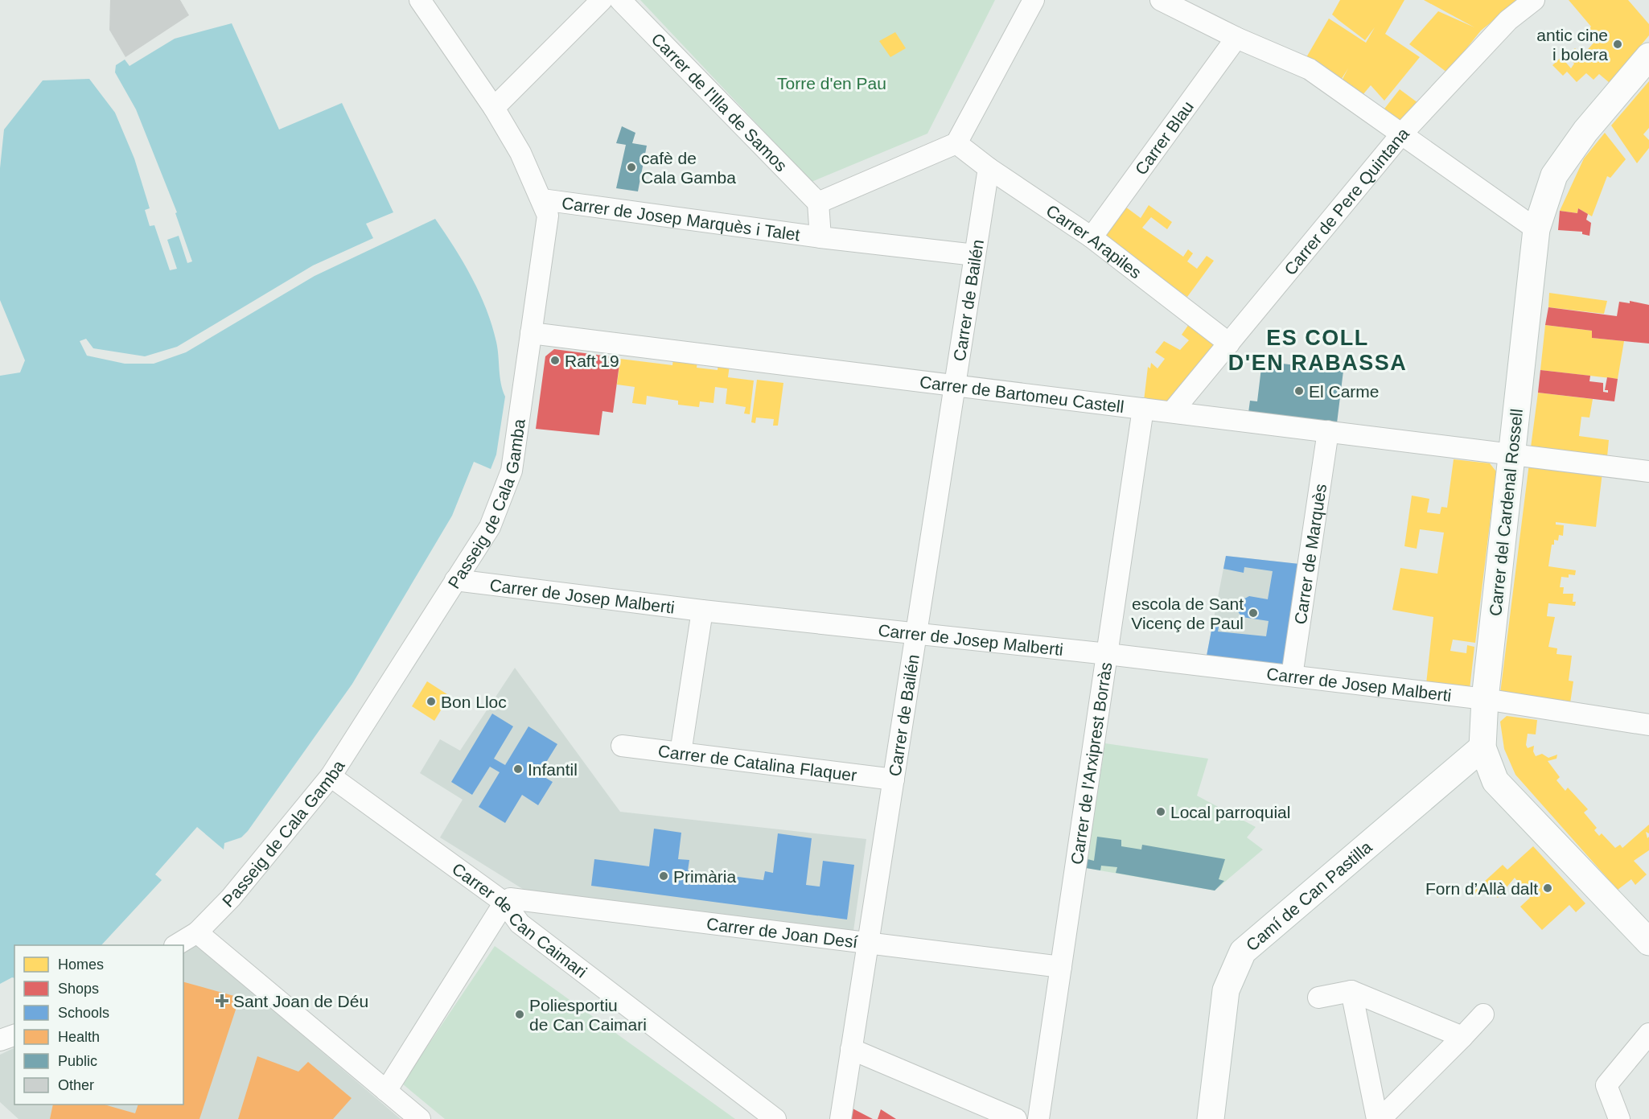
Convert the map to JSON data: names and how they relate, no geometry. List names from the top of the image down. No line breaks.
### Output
{"streets":{"street":["Carrer de l'Illa de Samos","Carrer Blau","Carrer de Pere Quintana","Carrer de Josep Marquès i Talet","Carrer Arapiles","Carrer de Bailén","Carrer de Bartomeu Castell","Passeig de Cala Gamba","Carrer del Cardenal Rossell","Carrer de Marquès","Carrer de Josep Malberti","Carrer de Catalina Flaquer","Carrer de l'Arxiprest Borràs","Camí de Can Pastilla","Carrer de Can Caimari","Carrer de Joan Desí"]},"crossings":[["Carrer Blau","Carrer Arapiles"],["Carrer de Pere Quintana","Carrer Arapiles"],["Carrer de Pere Quintana","Carrer de Bartomeu Castell"],["Carrer de Josep Marquès i Talet","Carrer de Bailén"],["Carrer de Josep Marquès i Talet","Passeig de Cala Gamba"],["Carrer Arapiles","Carrer de Bailén"],["Carrer de Bailén","Carrer de Bartomeu Castell"],["Carrer de Bailén","Carrer de Josep Malberti"],["Carrer de Bailén","Carrer de Catalina Flaquer"],["Carrer de Bailén","Carrer de Joan Desí"],["Carrer de Bartomeu Castell","Passeig de Cala Gamba"],["Carrer de Bartomeu Castell","Carrer del Cardenal Rossell"],["Carrer de Bartomeu Castell","Carrer de Marquès"],["Carrer de Bartomeu Castell","Carrer de l'Arxiprest Borràs"],["Passeig de Cala Gamba","Carrer de Josep Malberti"],["Passeig de Cala Gamba","Carrer de Can Caimari"],["Carrer del Cardenal Rossell","Carrer de Josep Malberti"],["Carrer del Cardenal Rossell","Camí de Can Pastilla"],["Carrer de Marquès","Carrer de Josep Malberti"],["Carrer de Josep Malberti","Carrer de l'Arxiprest Borràs"],["Carrer de l'Arxiprest Borràs","Carrer de Joan Desí"],["Carrer de Can Caimari","Carrer de Joan Desí"]],"districts":["ES COLL D'EN RABASSA"],"parks":["Torre d'en Pau"],"places":{"other":["antic cine i bolera","cafè de Cala Gamba","Raft 19","El Carme","escola de Sant Vicenç de Paul","Bon Lloc","Infantil","Local parroquial","Primària","Forn d’Allà dalt","Poliesportiu de Can Caimari"],"health":["Sant Joan de Déu"]},"legend":["Homes","Shops","Schools","Health","Public","Other"]}
